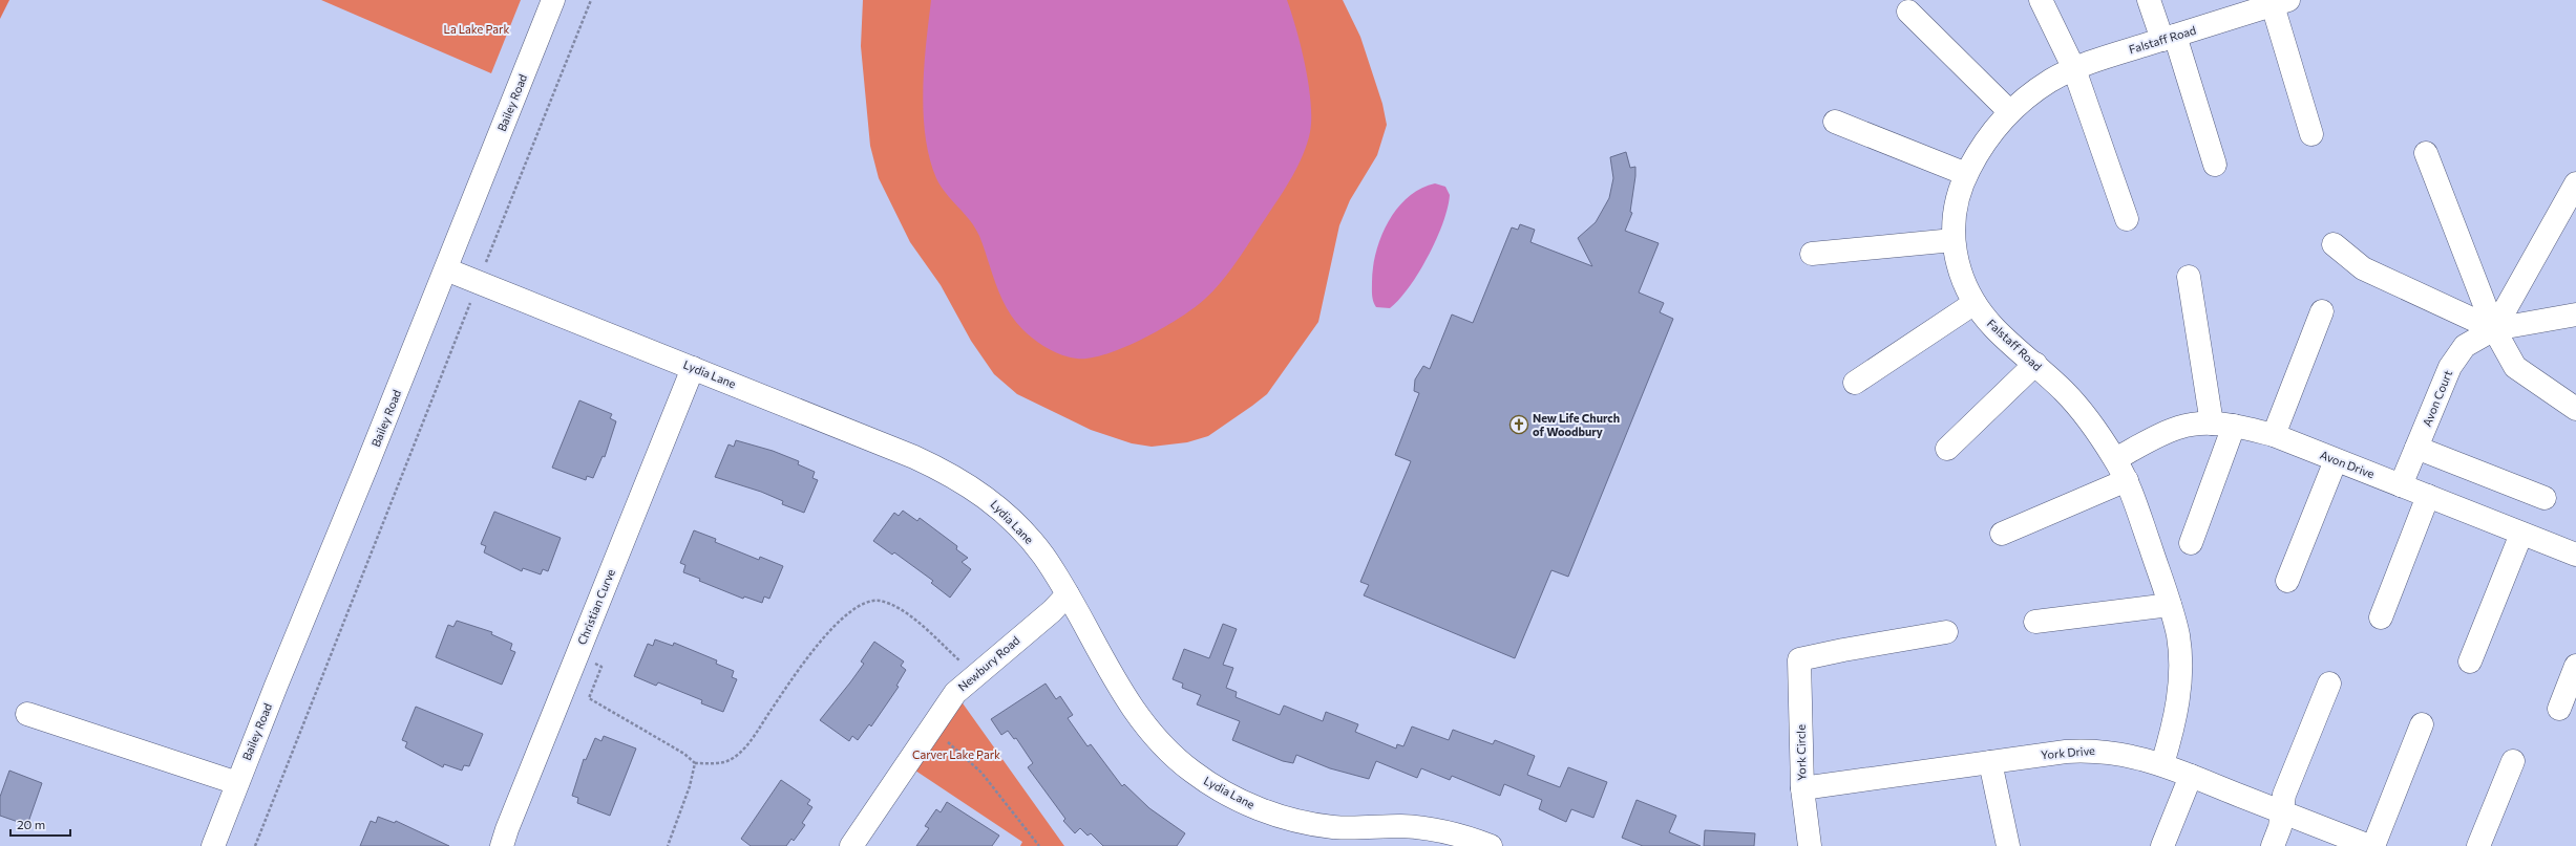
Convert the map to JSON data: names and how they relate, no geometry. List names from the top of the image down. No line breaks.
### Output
{"streets":{"street":["Falstaff Road","Bailey Road","Lydia Lane","Avon Court","Avon Drive","Christian Curve","Newbury Road","York Circle","York Drive"]},"crossings":[["Falstaff Road","Avon Drive"],["Falstaff Road","York Drive"],["Bailey Road","Lydia Lane"],["Lydia Lane","Christian Curve"],["Lydia Lane","Newbury Road"],["Avon Court","Avon Drive"],["York Circle","York Drive"]],"parks":["La Lake Park","Carver Lake Park"],"places":{"church":["New Life Church of Woodbury"]},"scale_bar":"20 m"}
